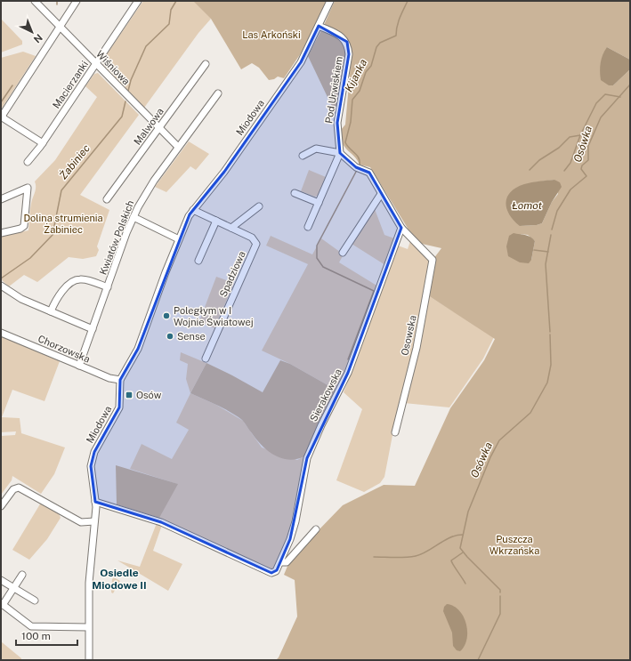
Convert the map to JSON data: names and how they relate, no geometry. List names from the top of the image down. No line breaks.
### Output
{"streets":{"street":["Wiśniowa","Macierzanki","Pod Urwiskiem","Miodowa","Malwowa","Kwiatów Polskich","Spadziowa","Osowska","Chorzowska","Sierakowska"]},"crossings":[["Wiśniowa","Macierzanki"],["Wiśniowa","Malwowa"],["Wiśniowa","Kwiatów Polskich"],["Pod Urwiskiem","Miodowa"],["Miodowa","Spadziowa"],["Miodowa","Chorzowska"],["Miodowa","Sierakowska"],["Kwiatów Polskich","Chorzowska"],["Osowska","Sierakowska"]],"districts":["Osiedle Miodowe II"],"water":["Kijanka","Osówka","Żabiniec","Łomot"],"parks":["Las Arkoński","Dolina strumienia Żabiniec","Puszcza Wkrzańska"],"places":{"other":["Poległym w I Wojnie Światowej","Sense"],"transit":["Osów"]},"scale_bar":"100 m","north":"bottom right"}
